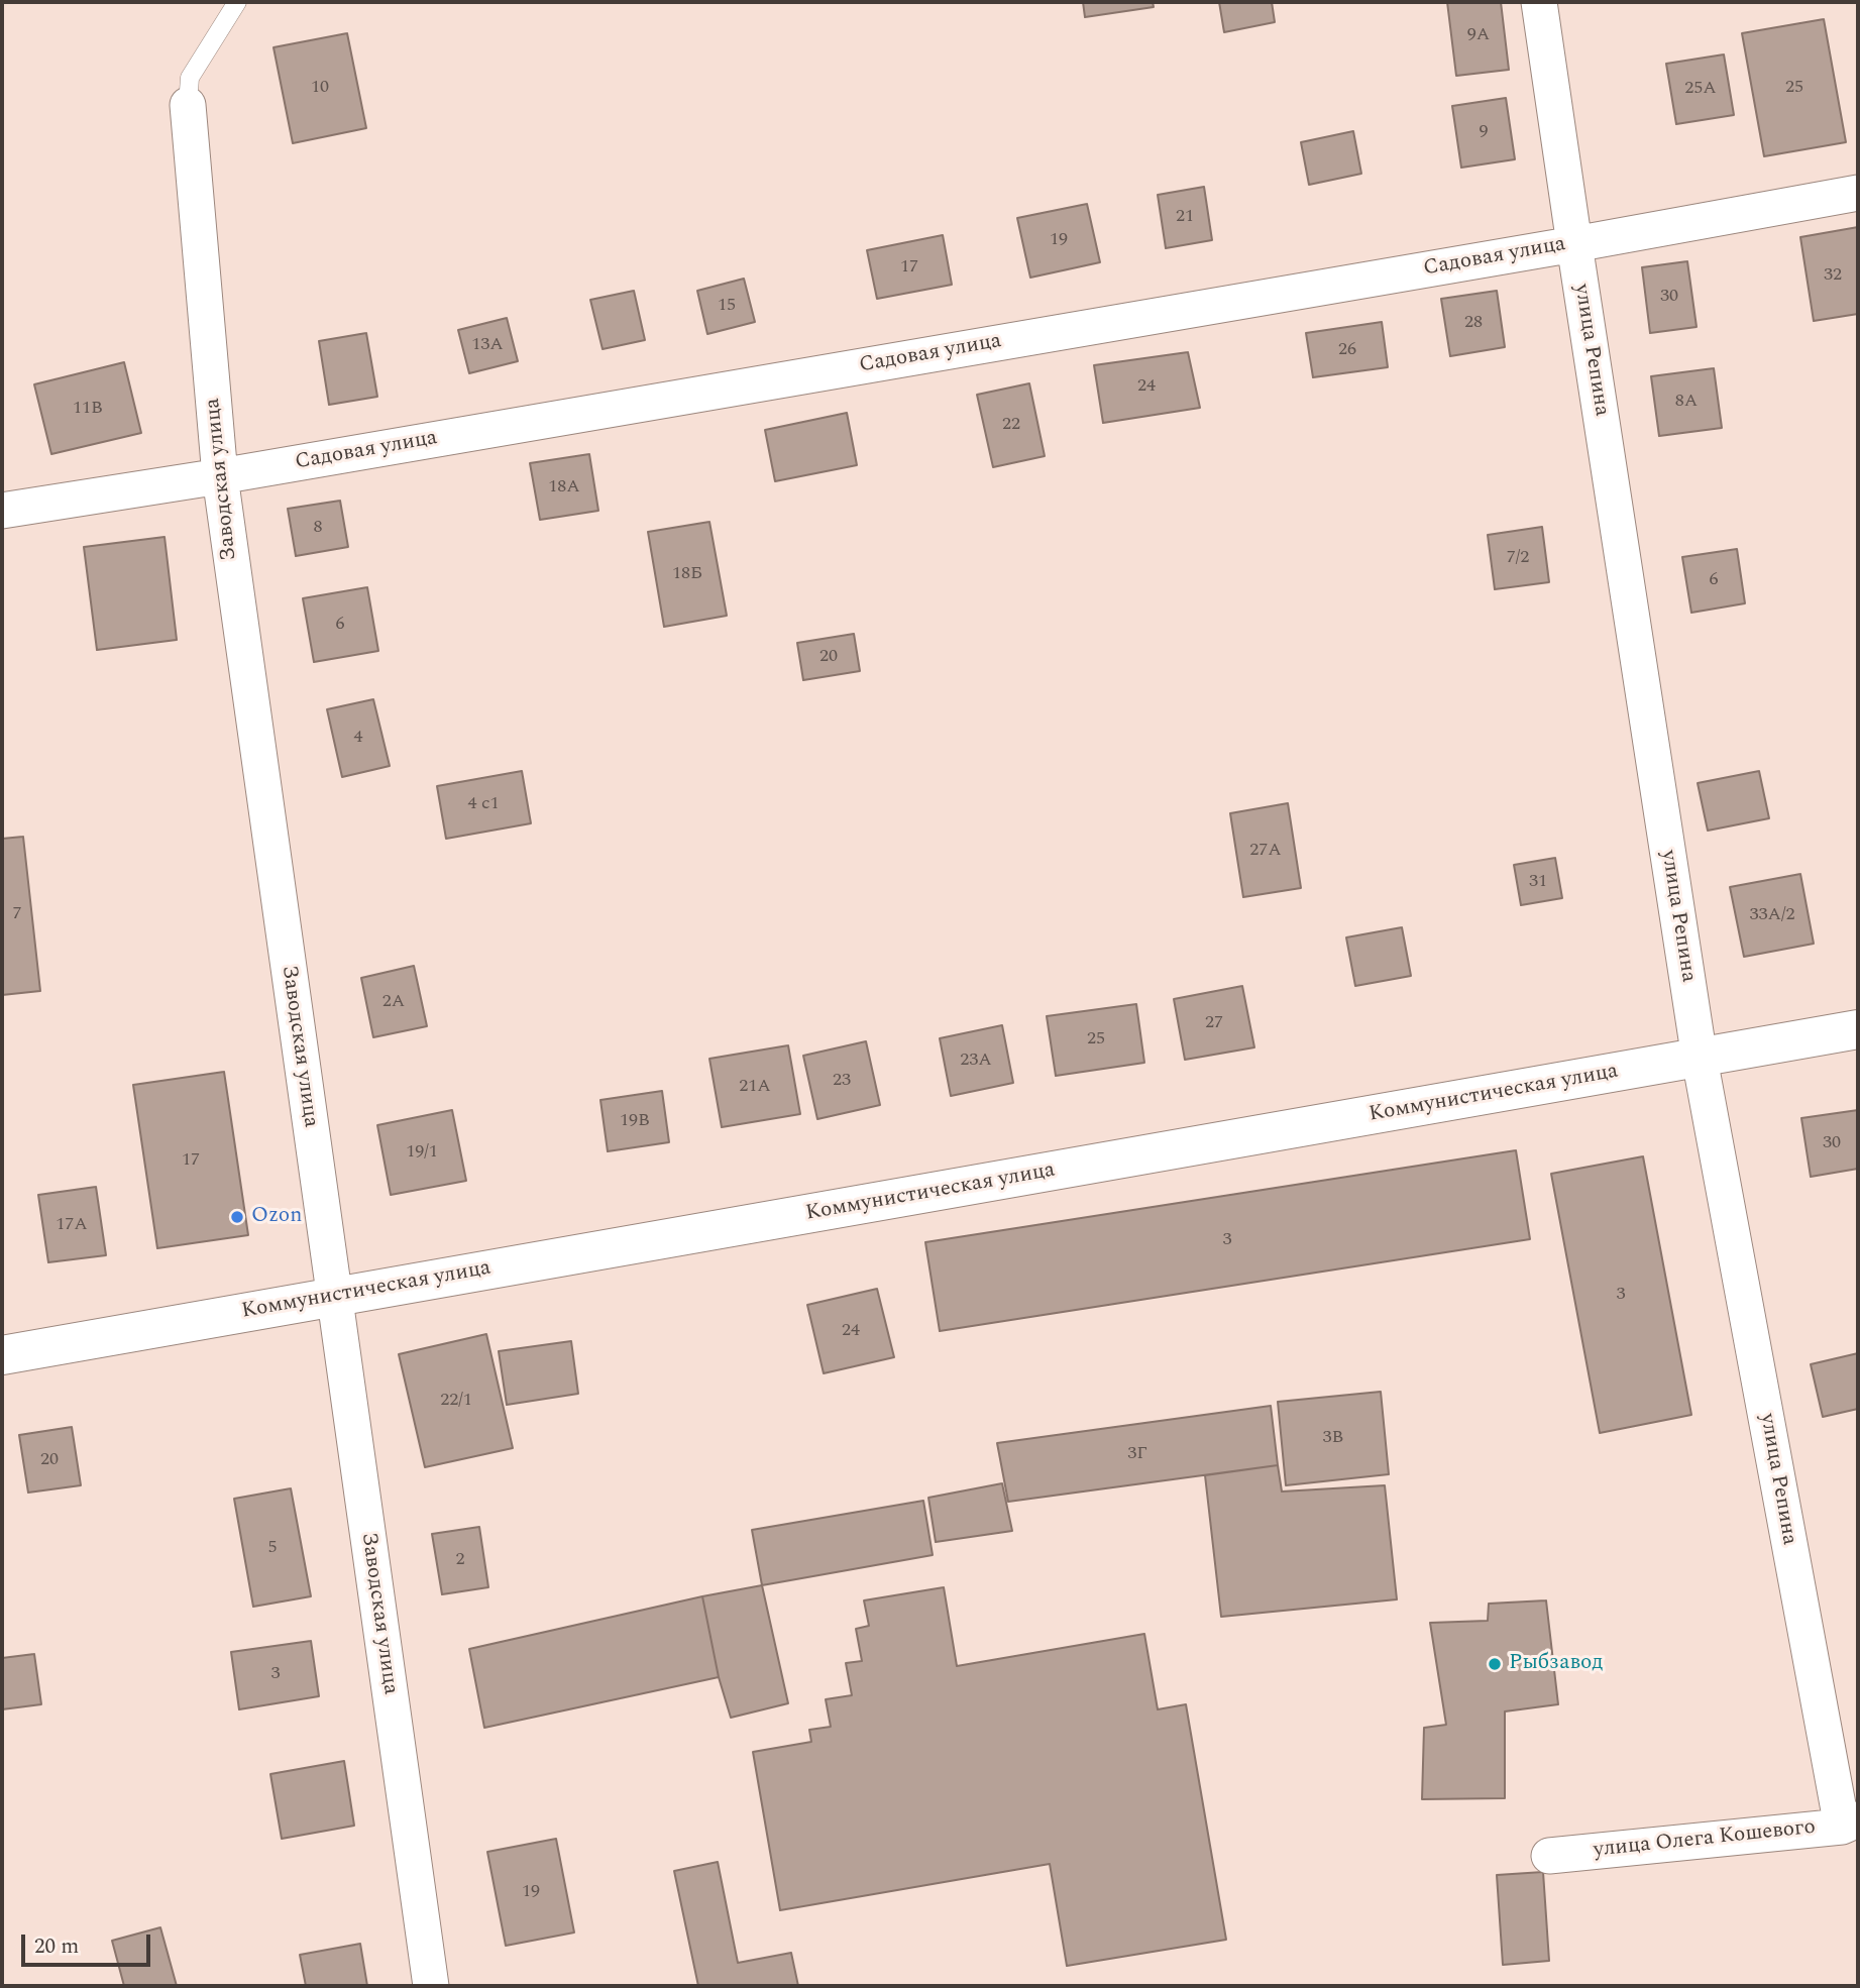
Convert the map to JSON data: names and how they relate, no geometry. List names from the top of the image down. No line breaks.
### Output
{"streets":{"street":["Садовая улица","улица Репина","Заводская улица","Коммунистическая улица","улица Олега Кошевого"]},"crossings":[["Садовая улица","улица Репина"],["Садовая улица","Заводская улица"],["улица Репина","Коммунистическая улица"],["улица Репина","улица Олега Кошевого"],["Заводская улица","Коммунистическая улица"]],"places":["Ozon","Рыбзавод"],"house_numbers":["9А","10","25","25А","9","21","19","17","32","30","15","28","13А","26","24","8А","11В","22","18А","8","7/2","18Б","6","6","20","4","4 с1","27А","31","7","33А/2","2А","27","25","23А","23","21А","19В","30","19/1","17","17А","3","3","24","22/1","3В","3Г","20","5","2","3","19"],"scale_bar":"20 m"}
